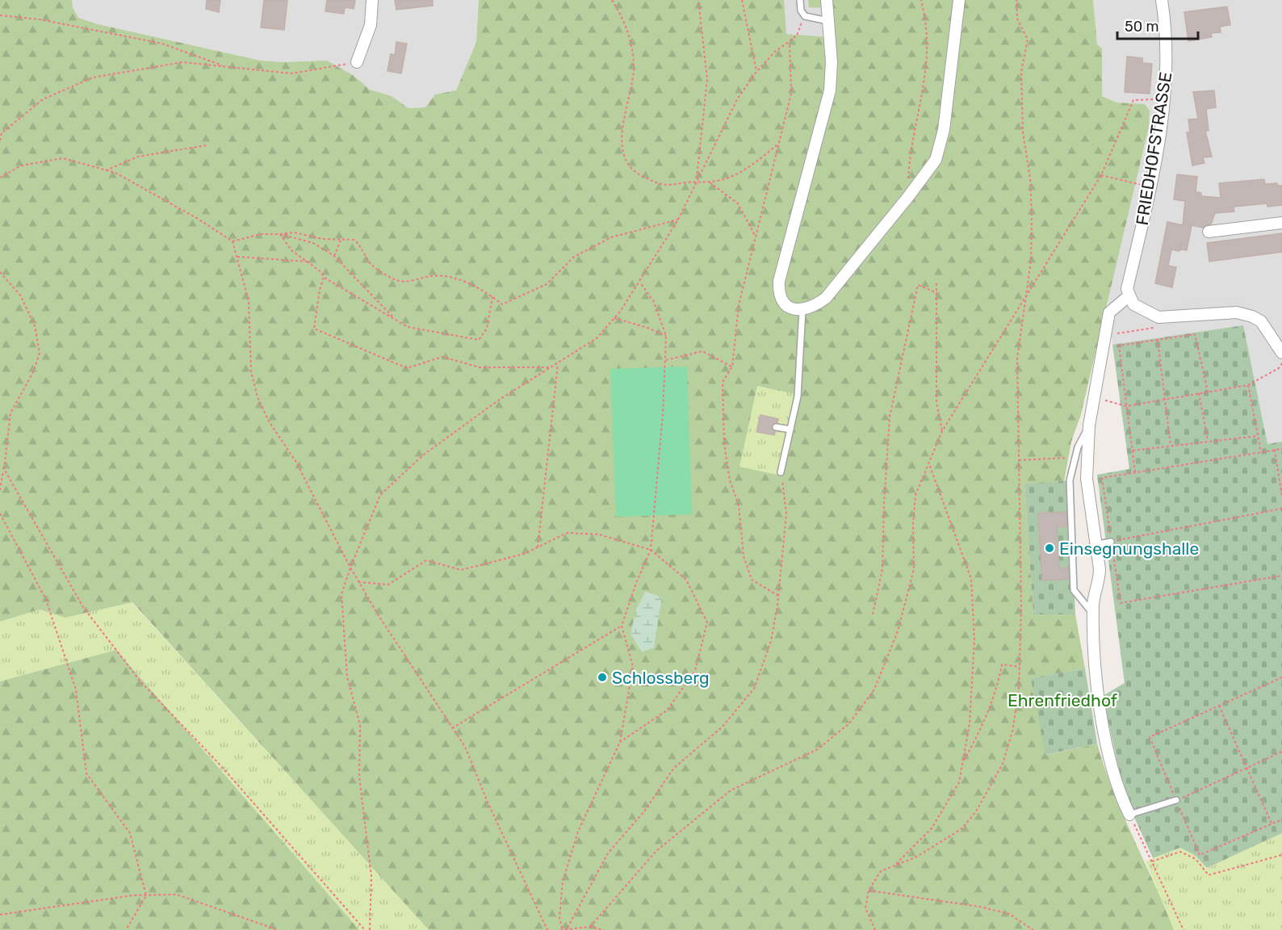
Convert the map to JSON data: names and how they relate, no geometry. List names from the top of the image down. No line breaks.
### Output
{"streets":{"street":["FRIEDHOFSTRASSE"]},"parks":["Ehrenfriedhof"],"places":["Einsegnungshalle","Schlossberg"],"scale_bar":"50 m"}
